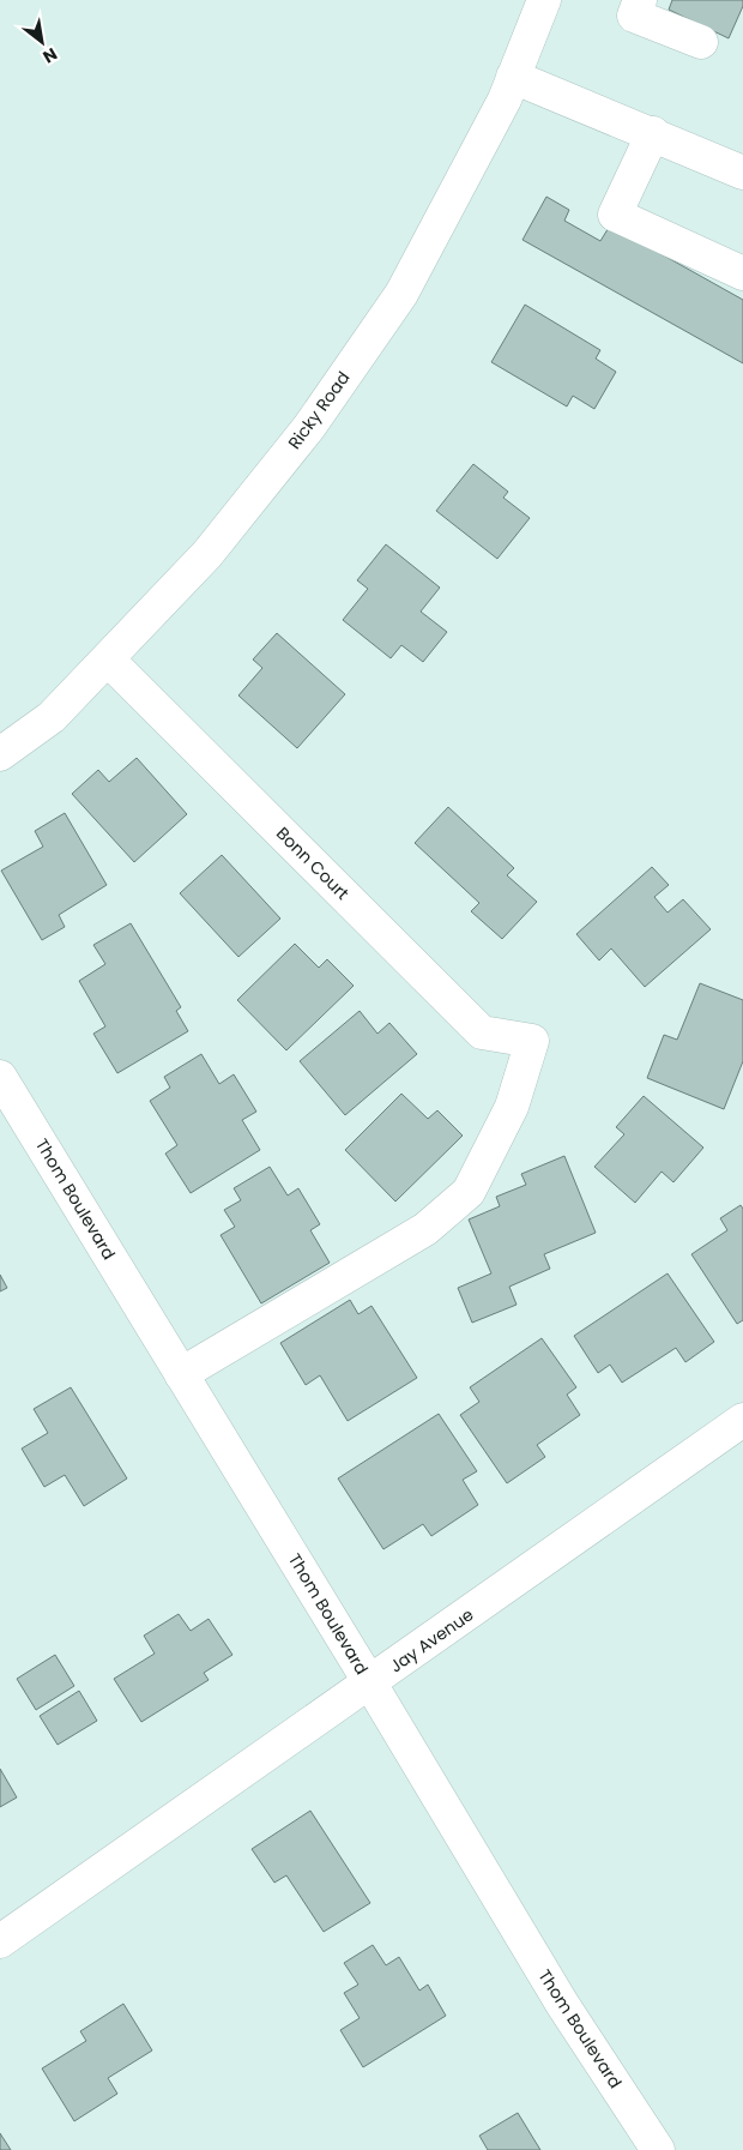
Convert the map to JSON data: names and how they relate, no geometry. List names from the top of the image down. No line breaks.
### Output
{"streets":{"street":["Ricky Road","Bonn Court","Thom Boulevard","Jay Avenue"]},"crossings":[["Ricky Road","Bonn Court"],["Bonn Court","Thom Boulevard"],["Thom Boulevard","Jay Avenue"]],"north":"bottom right"}
